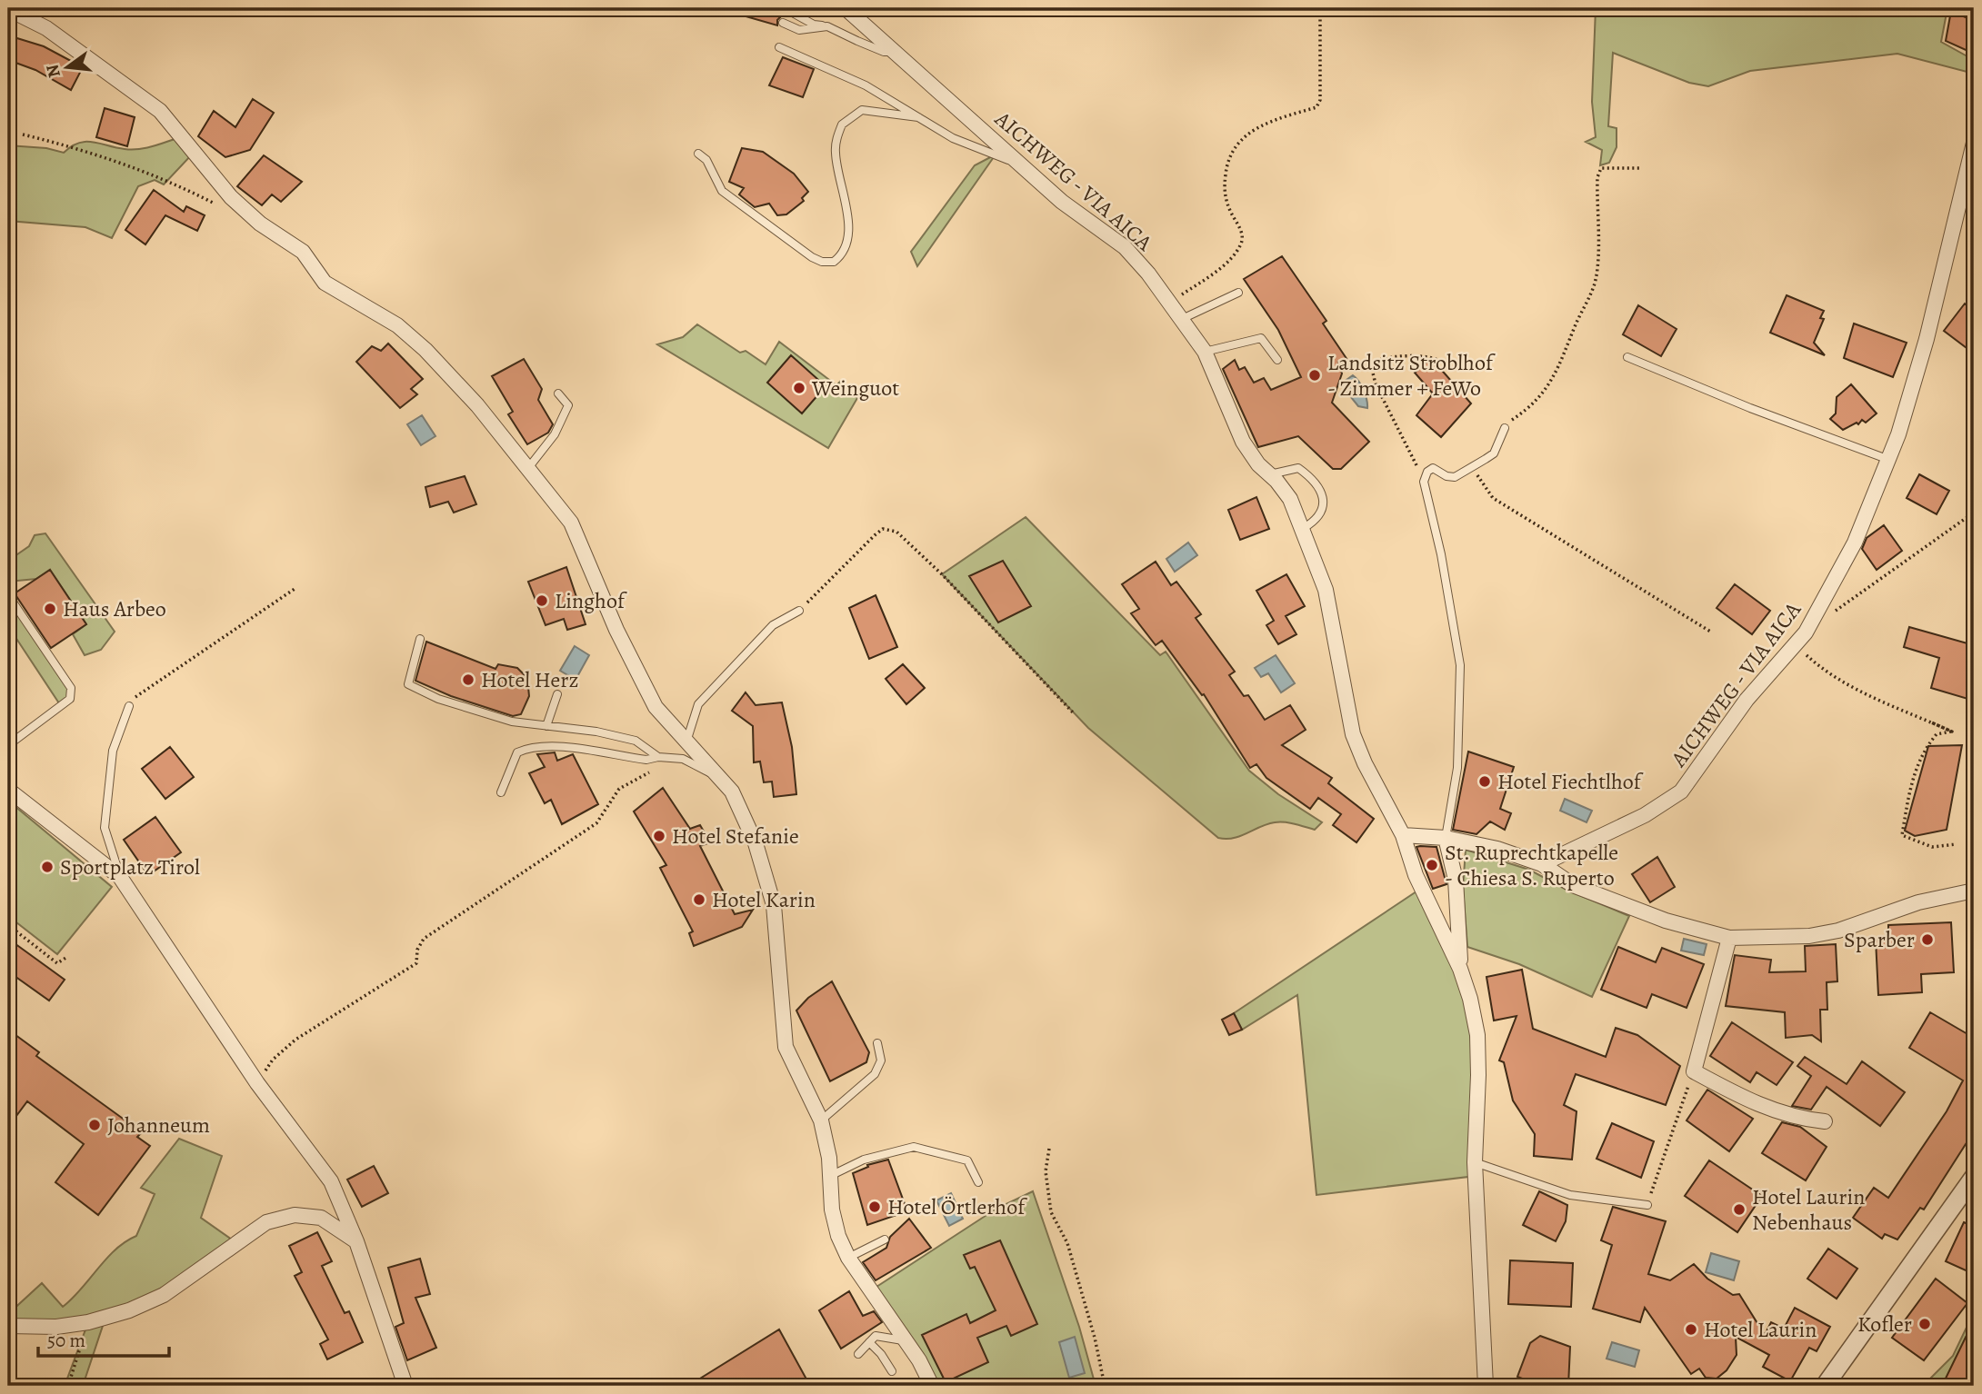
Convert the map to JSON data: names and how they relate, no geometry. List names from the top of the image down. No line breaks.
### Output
{"streets":{"street":["AICHWEG - VIA AICA"]},"places":["Landsitz Stroblhof - Zimmer + FeWo","Weinguot","Linghof","Haus Arbeo","Hotel Herz","Hotel Fiechtlhof","Hotel Stefanie","St. Ruprechtkapelle - Chiesa S. Ruperto","Sportplatz Tirol","Hotel Karin","Sparber","Johanneum","Hotel Örtlerhof","Hotel Laurin Nebenhaus","Kofler","Hotel Laurin"],"scale_bar":"50 m","north":"left"}
